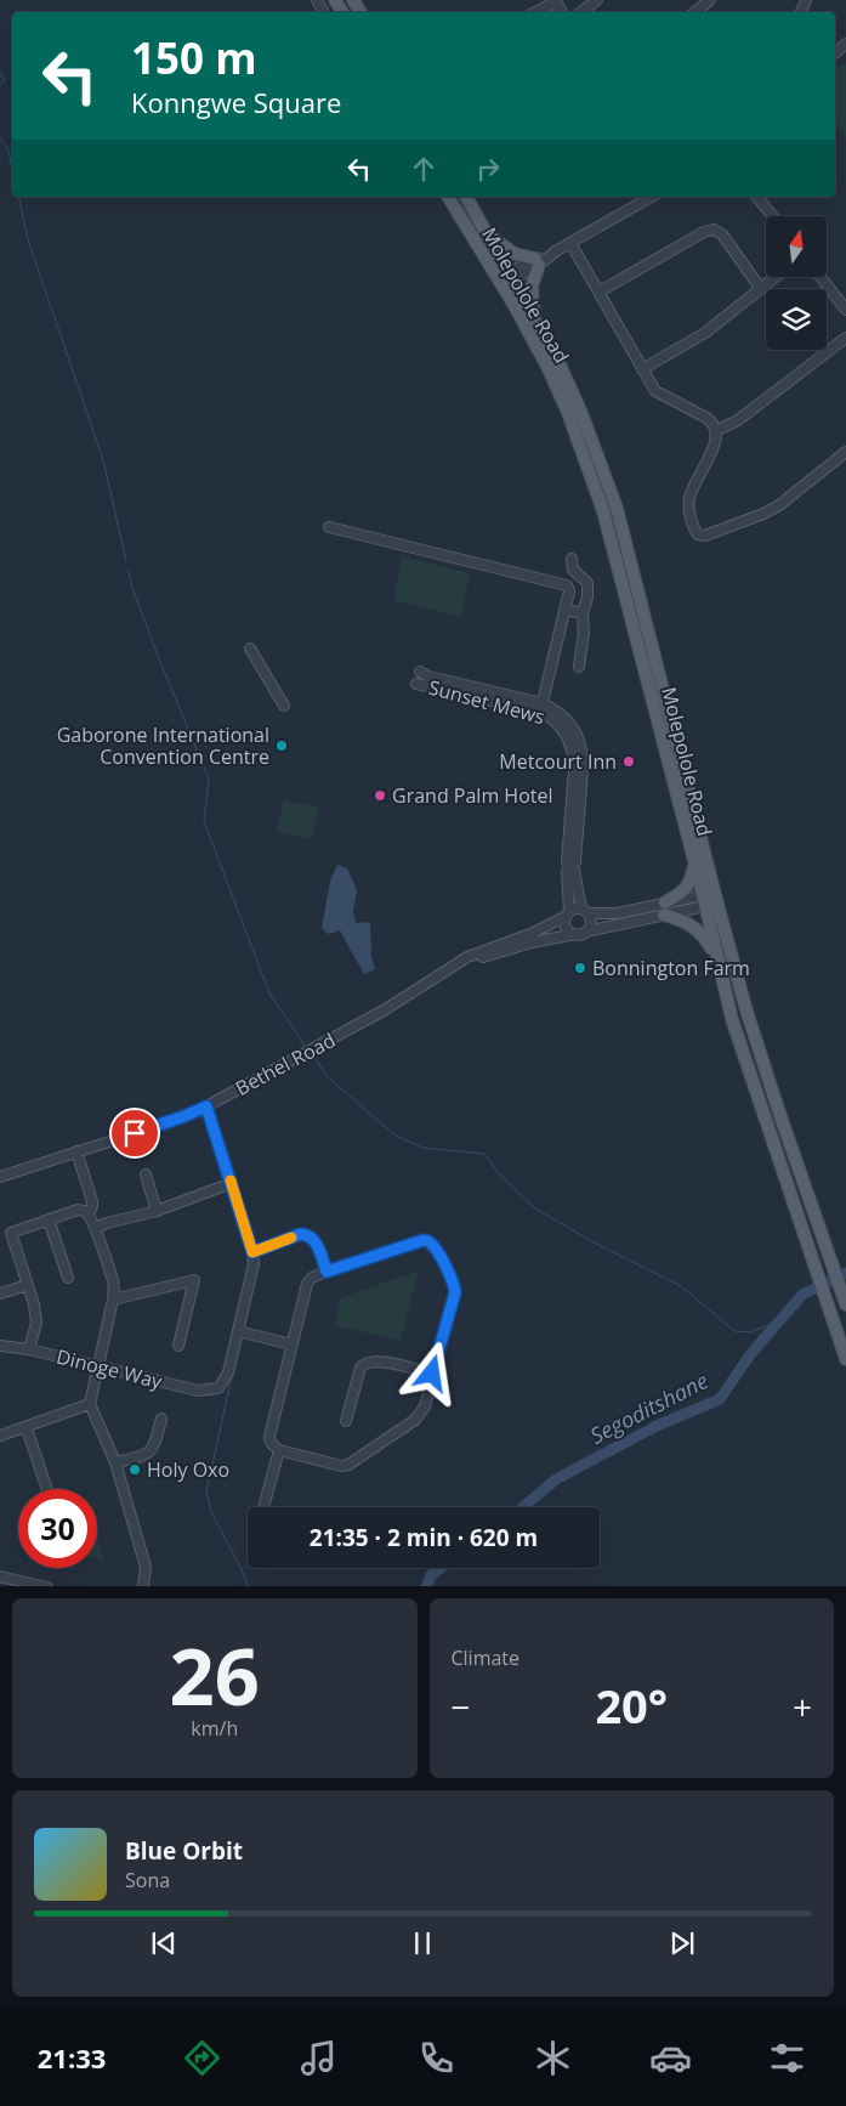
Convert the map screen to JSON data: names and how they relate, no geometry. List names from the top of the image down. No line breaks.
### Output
{"streets":{"main road":["Molepolole Road"],"street":["Sunset Mews","Bethel Road","Dinoge Way"]},"water":["Segoditshane"],"places":["Gaborone International Convention Centre","Metcourt Inn","Grand Palm Hotel","Bonnington Farm","Holy Oxo"],"north":"top","page":{"turn":["150 m","Konngwe Square"],"limit":"30","trip":"21:35 · 2 min · 620 m","tile":[["26","km/h"],"Climate"],"heat":["−","20°","+"],"song":["Blue Orbit","Sona"],"tabs":"21:33"}}
